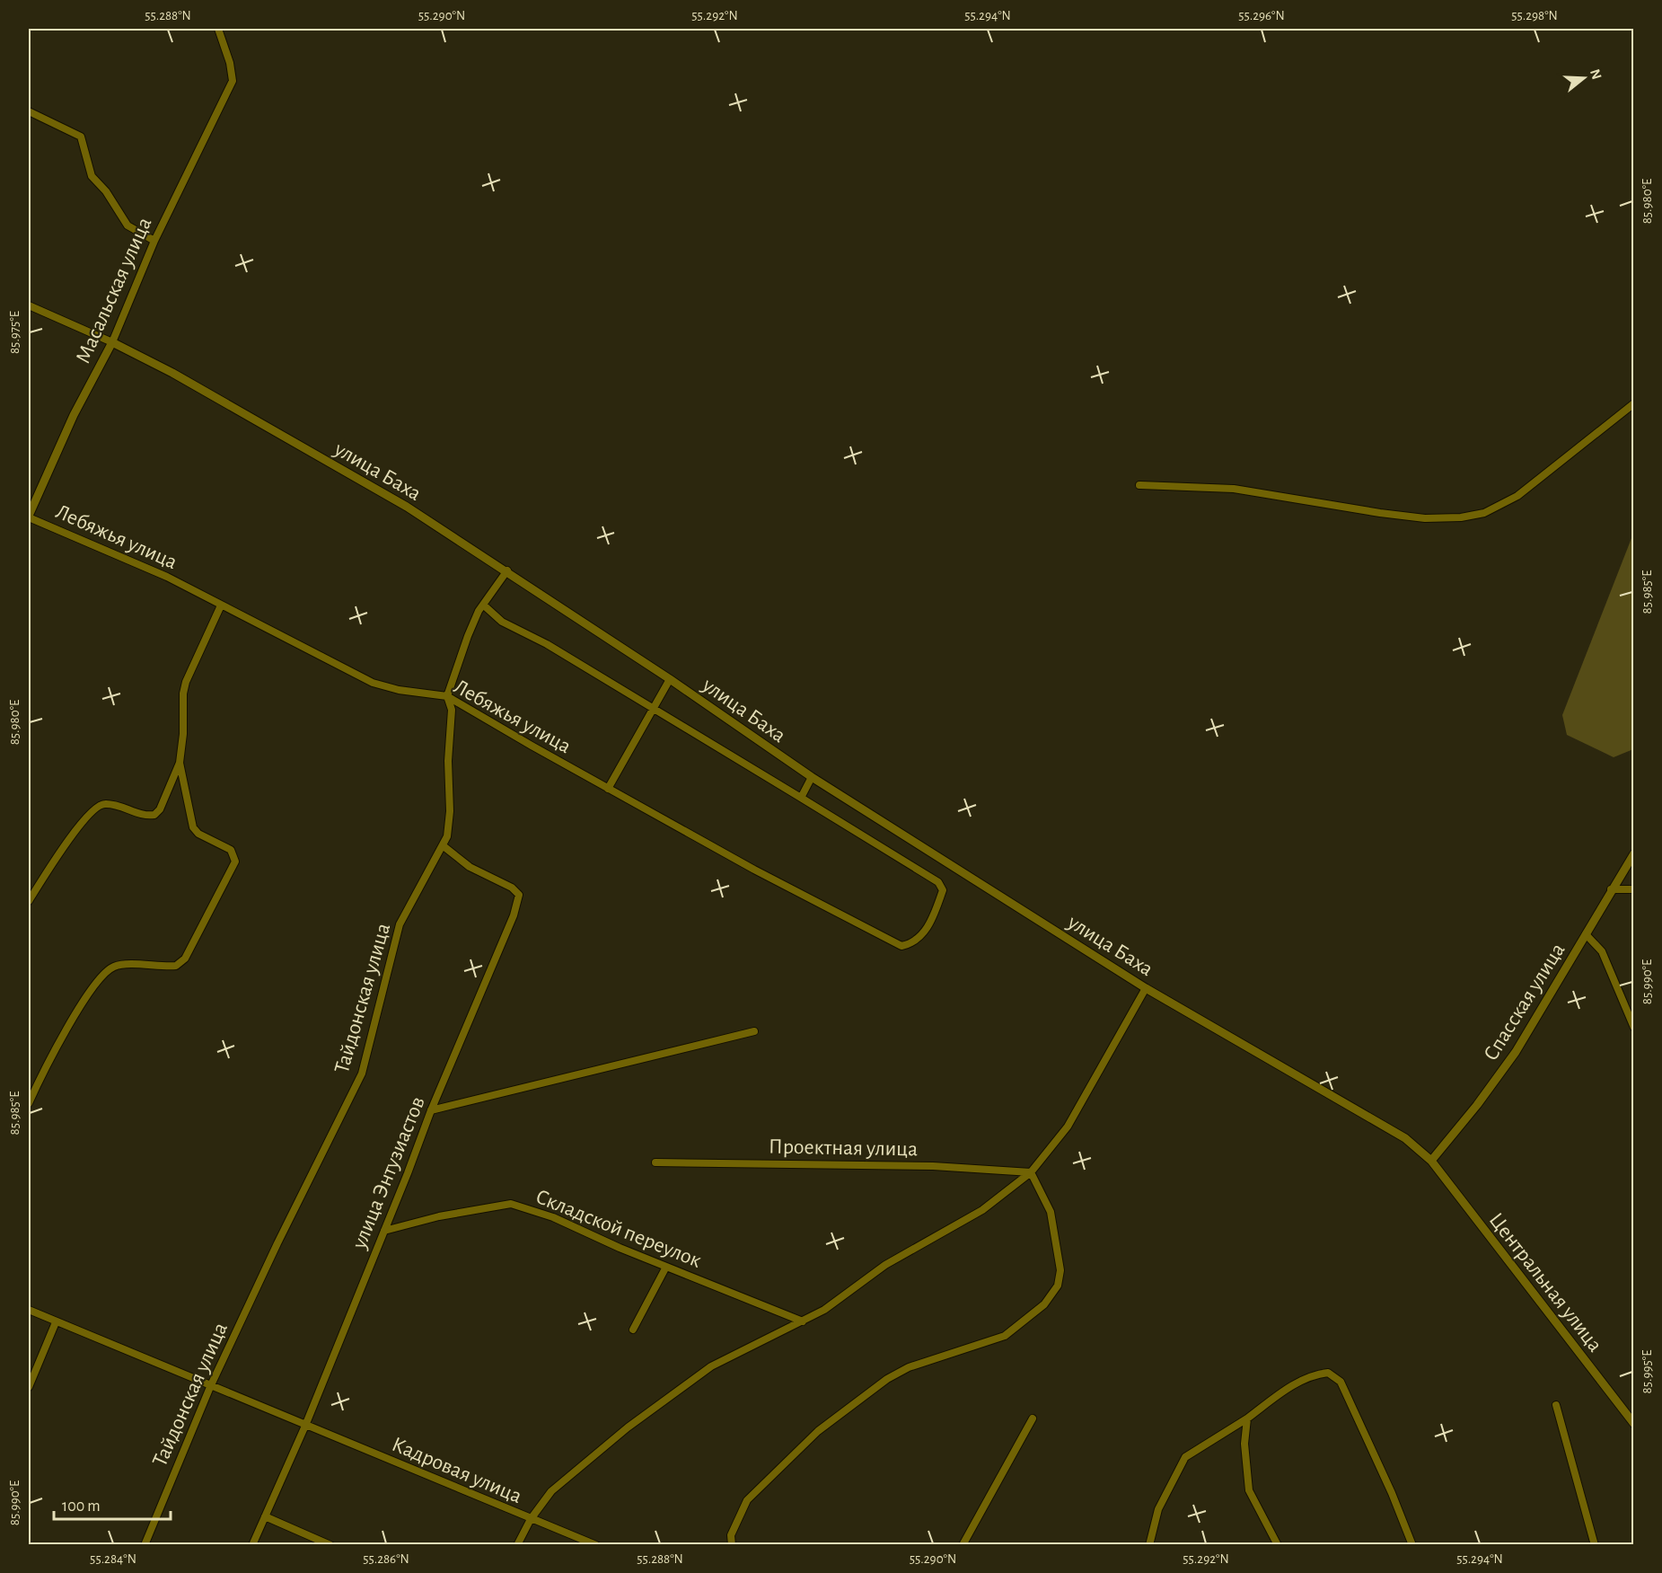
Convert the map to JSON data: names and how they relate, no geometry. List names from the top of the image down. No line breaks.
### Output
{"streets":{"street":["Масальская улица","улица Баха","Лебяжья улица","Тайдонская улица","Спасская улица","Проектная улица","улица Энтузиастов","Складской переулок","Центральная улица","Кадровая улица"]},"crossings":[["Масальская улица","улица Баха"],["Масальская улица","Лебяжья улица"],["улица Баха","Тайдонская улица"],["улица Баха","Спасская улица"],["улица Баха","Центральная улица"],["Лебяжья улица","Тайдонская улица"],["Тайдонская улица","улица Энтузиастов"],["Тайдонская улица","Кадровая улица"],["Спасская улица","Центральная улица"],["улица Энтузиастов","Складской переулок"],["улица Энтузиастов","Кадровая улица"]],"scale_bar":"100 m","north":"right","coordinates":["55.288°N","55.290°N","55.292°N","55.294°N","55.296°N","55.298°N","85.980°E","85.975°E","85.985°E","85.990°E","85.995°E","55.284°N","55.286°N"]}
